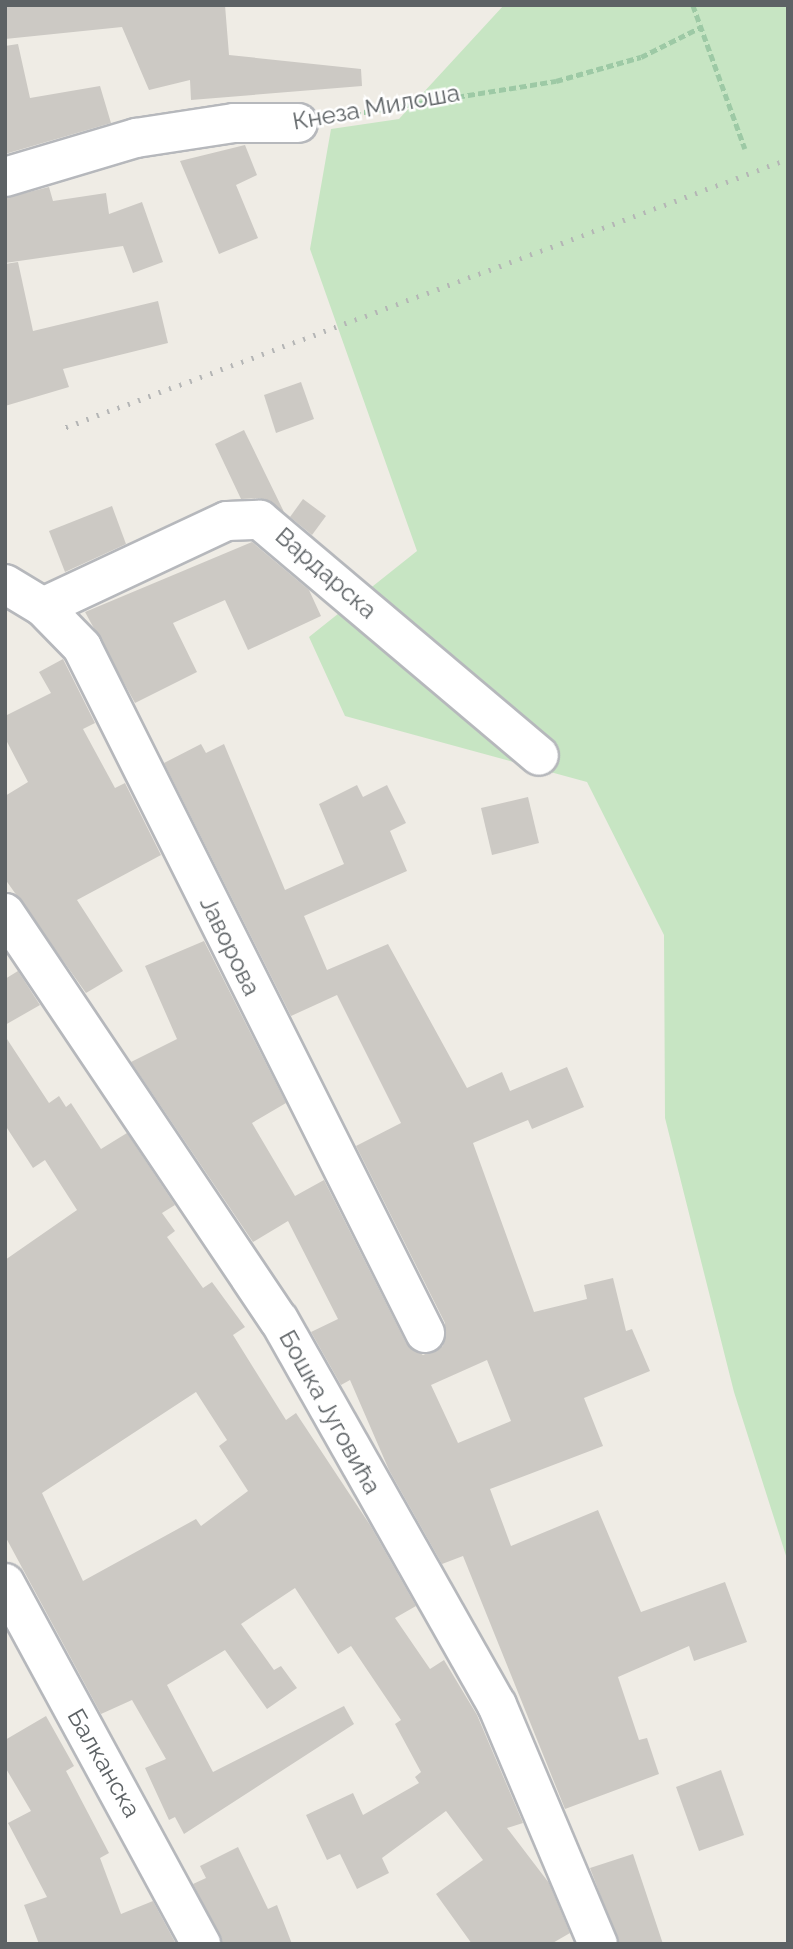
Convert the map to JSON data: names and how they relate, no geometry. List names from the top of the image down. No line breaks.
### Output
{"streets":{"street":["Кнеза Милоша","Вардарска","Јаворова","Бошка Југовића","Балканска"]},"crossings":[["Вардарска","Јаворова"]]}
